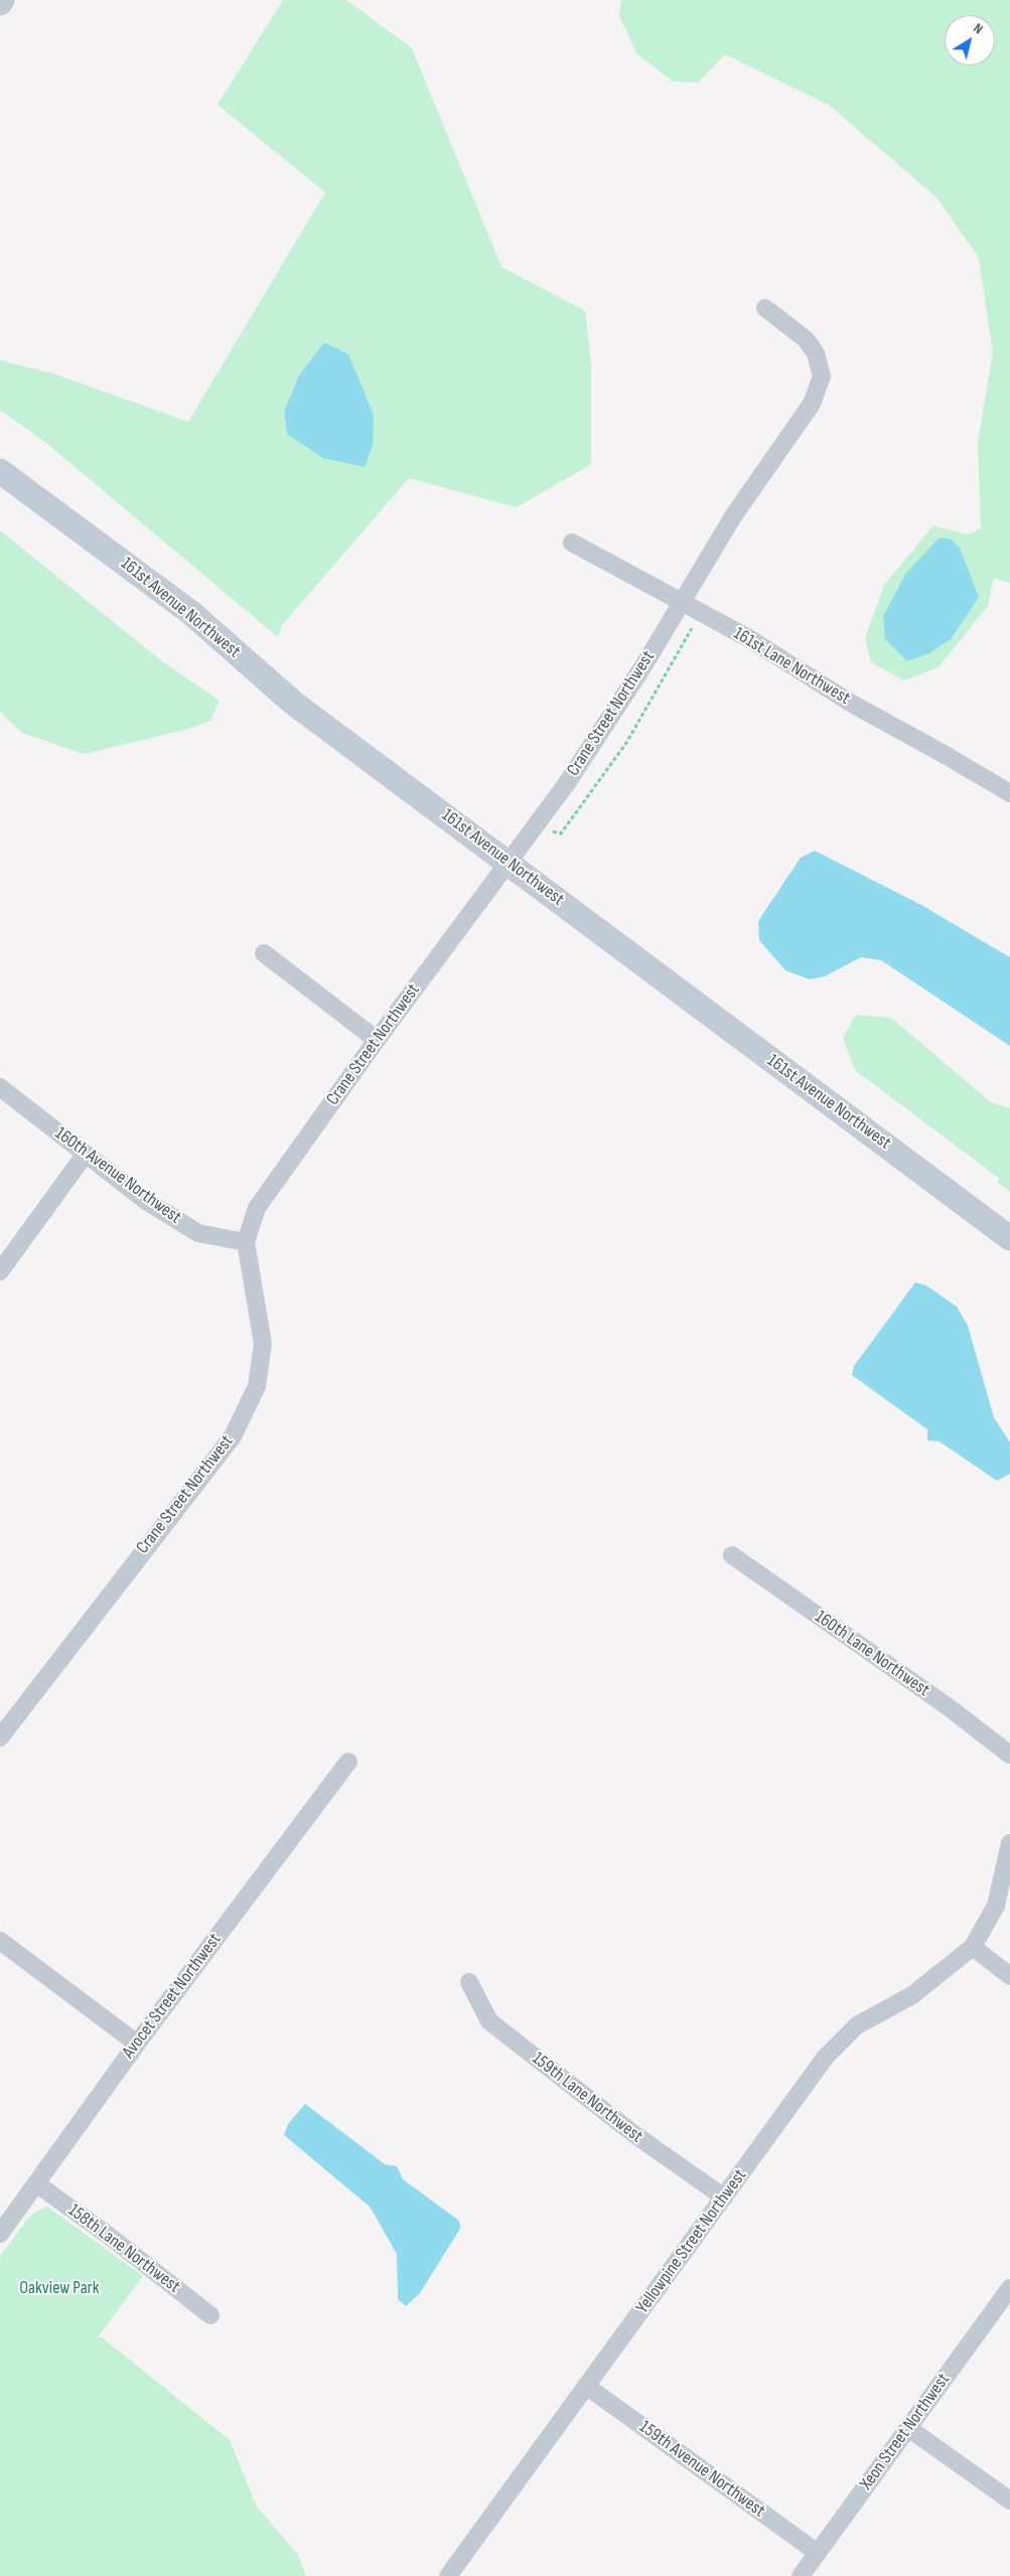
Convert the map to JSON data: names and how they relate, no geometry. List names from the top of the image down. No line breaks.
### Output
{"streets":{"main road":["161st Avenue Northwest"],"street":["161st Lane Northwest","Crane Street Northwest","160th Avenue Northwest","160th Lane Northwest","Avocet Street Northwest","159th Lane Northwest","Yellowpine Street Northwest","158th Lane Northwest","Xeon Street Northwest","159th Avenue Northwest"]},"crossings":[["161st Avenue Northwest","Crane Street Northwest"],["161st Lane Northwest","Crane Street Northwest"],["Crane Street Northwest","160th Avenue Northwest"],["Avocet Street Northwest","158th Lane Northwest"],["159th Lane Northwest","Yellowpine Street Northwest"],["Yellowpine Street Northwest","159th Avenue Northwest"],["Xeon Street Northwest","159th Avenue Northwest"]],"parks":["Oakview Park"],"north":"top right"}
